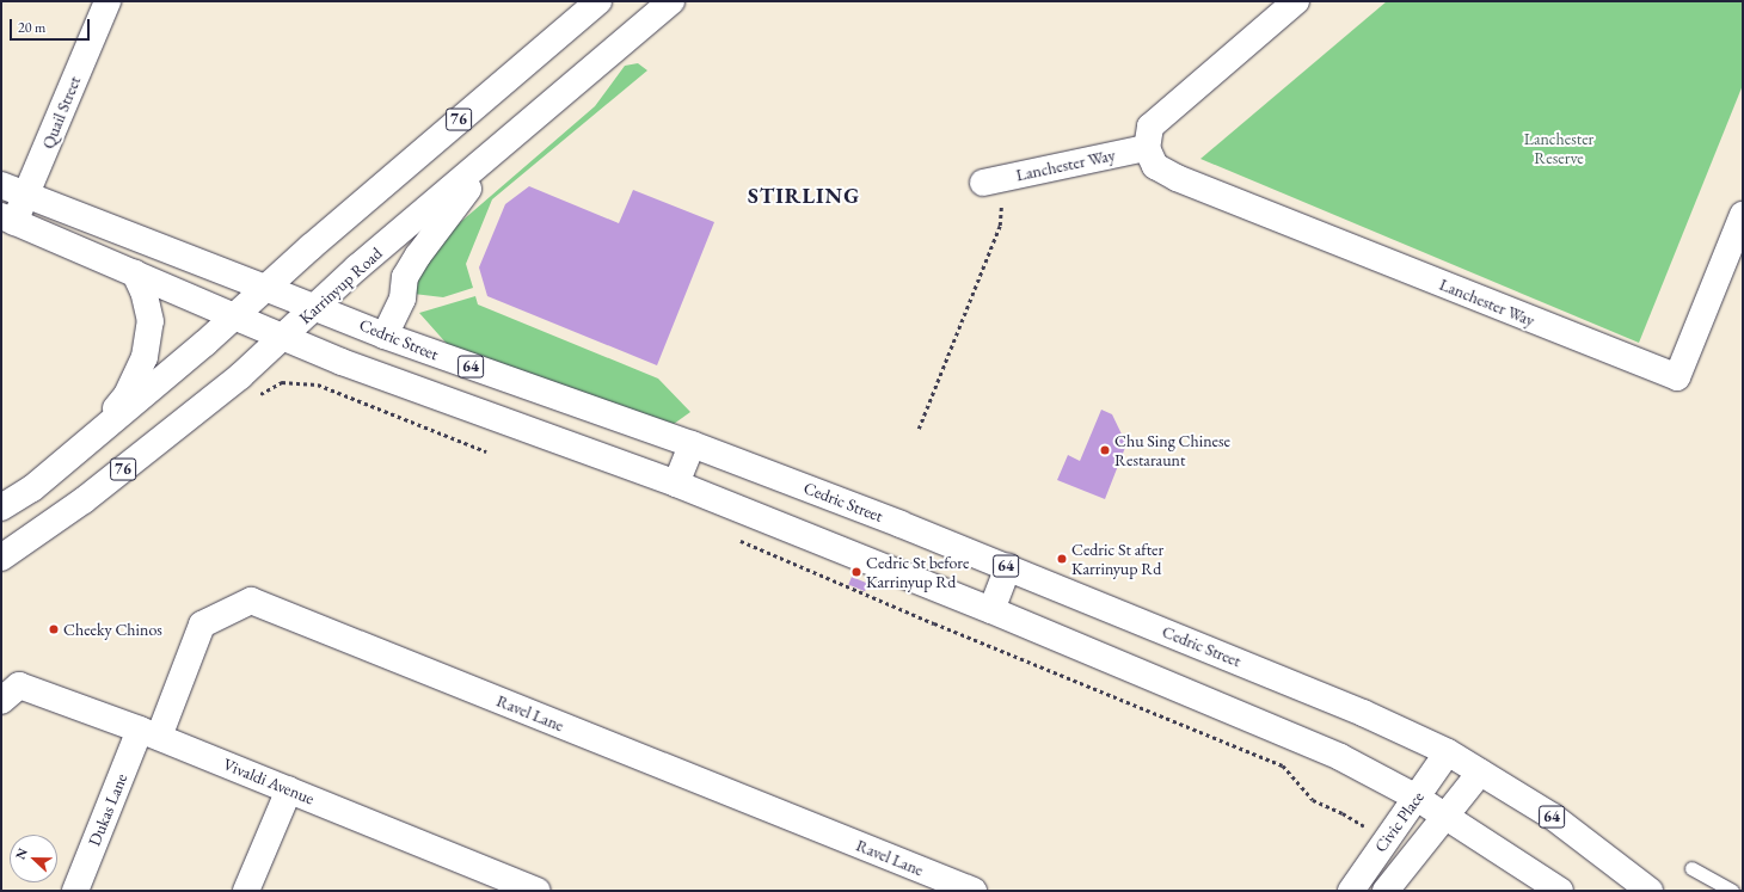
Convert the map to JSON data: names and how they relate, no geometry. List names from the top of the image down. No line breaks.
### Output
{"streets":{"main road":["Quail Street","76","Lanchester Way","Karrinyup Road","Cedric Street","64","Ravel Lane","Vivaldi Avenue","Dukas Lane","Civic Place"]},"crossings":[["Quail Street","Cedric Street"],["Quail Street","64"],["76","Cedric Street"],["76","64"],["Karrinyup Road","Cedric Street"],["Karrinyup Road","64"],["Cedric Street","Civic Place"],["64","Civic Place"],["Ravel Lane","Vivaldi Avenue"],["Ravel Lane","Dukas Lane"],["Vivaldi Avenue","Dukas Lane"]],"districts":["STIRLING"],"parks":["Lanchester Reserve"],"places":["Chu Sing Chinese Restaraunt","Cedric St after Karrinyup Rd","Cedric St before Karrinyup Rd","Cheeky Chinos"],"scale_bar":"20 m","north":"left"}
